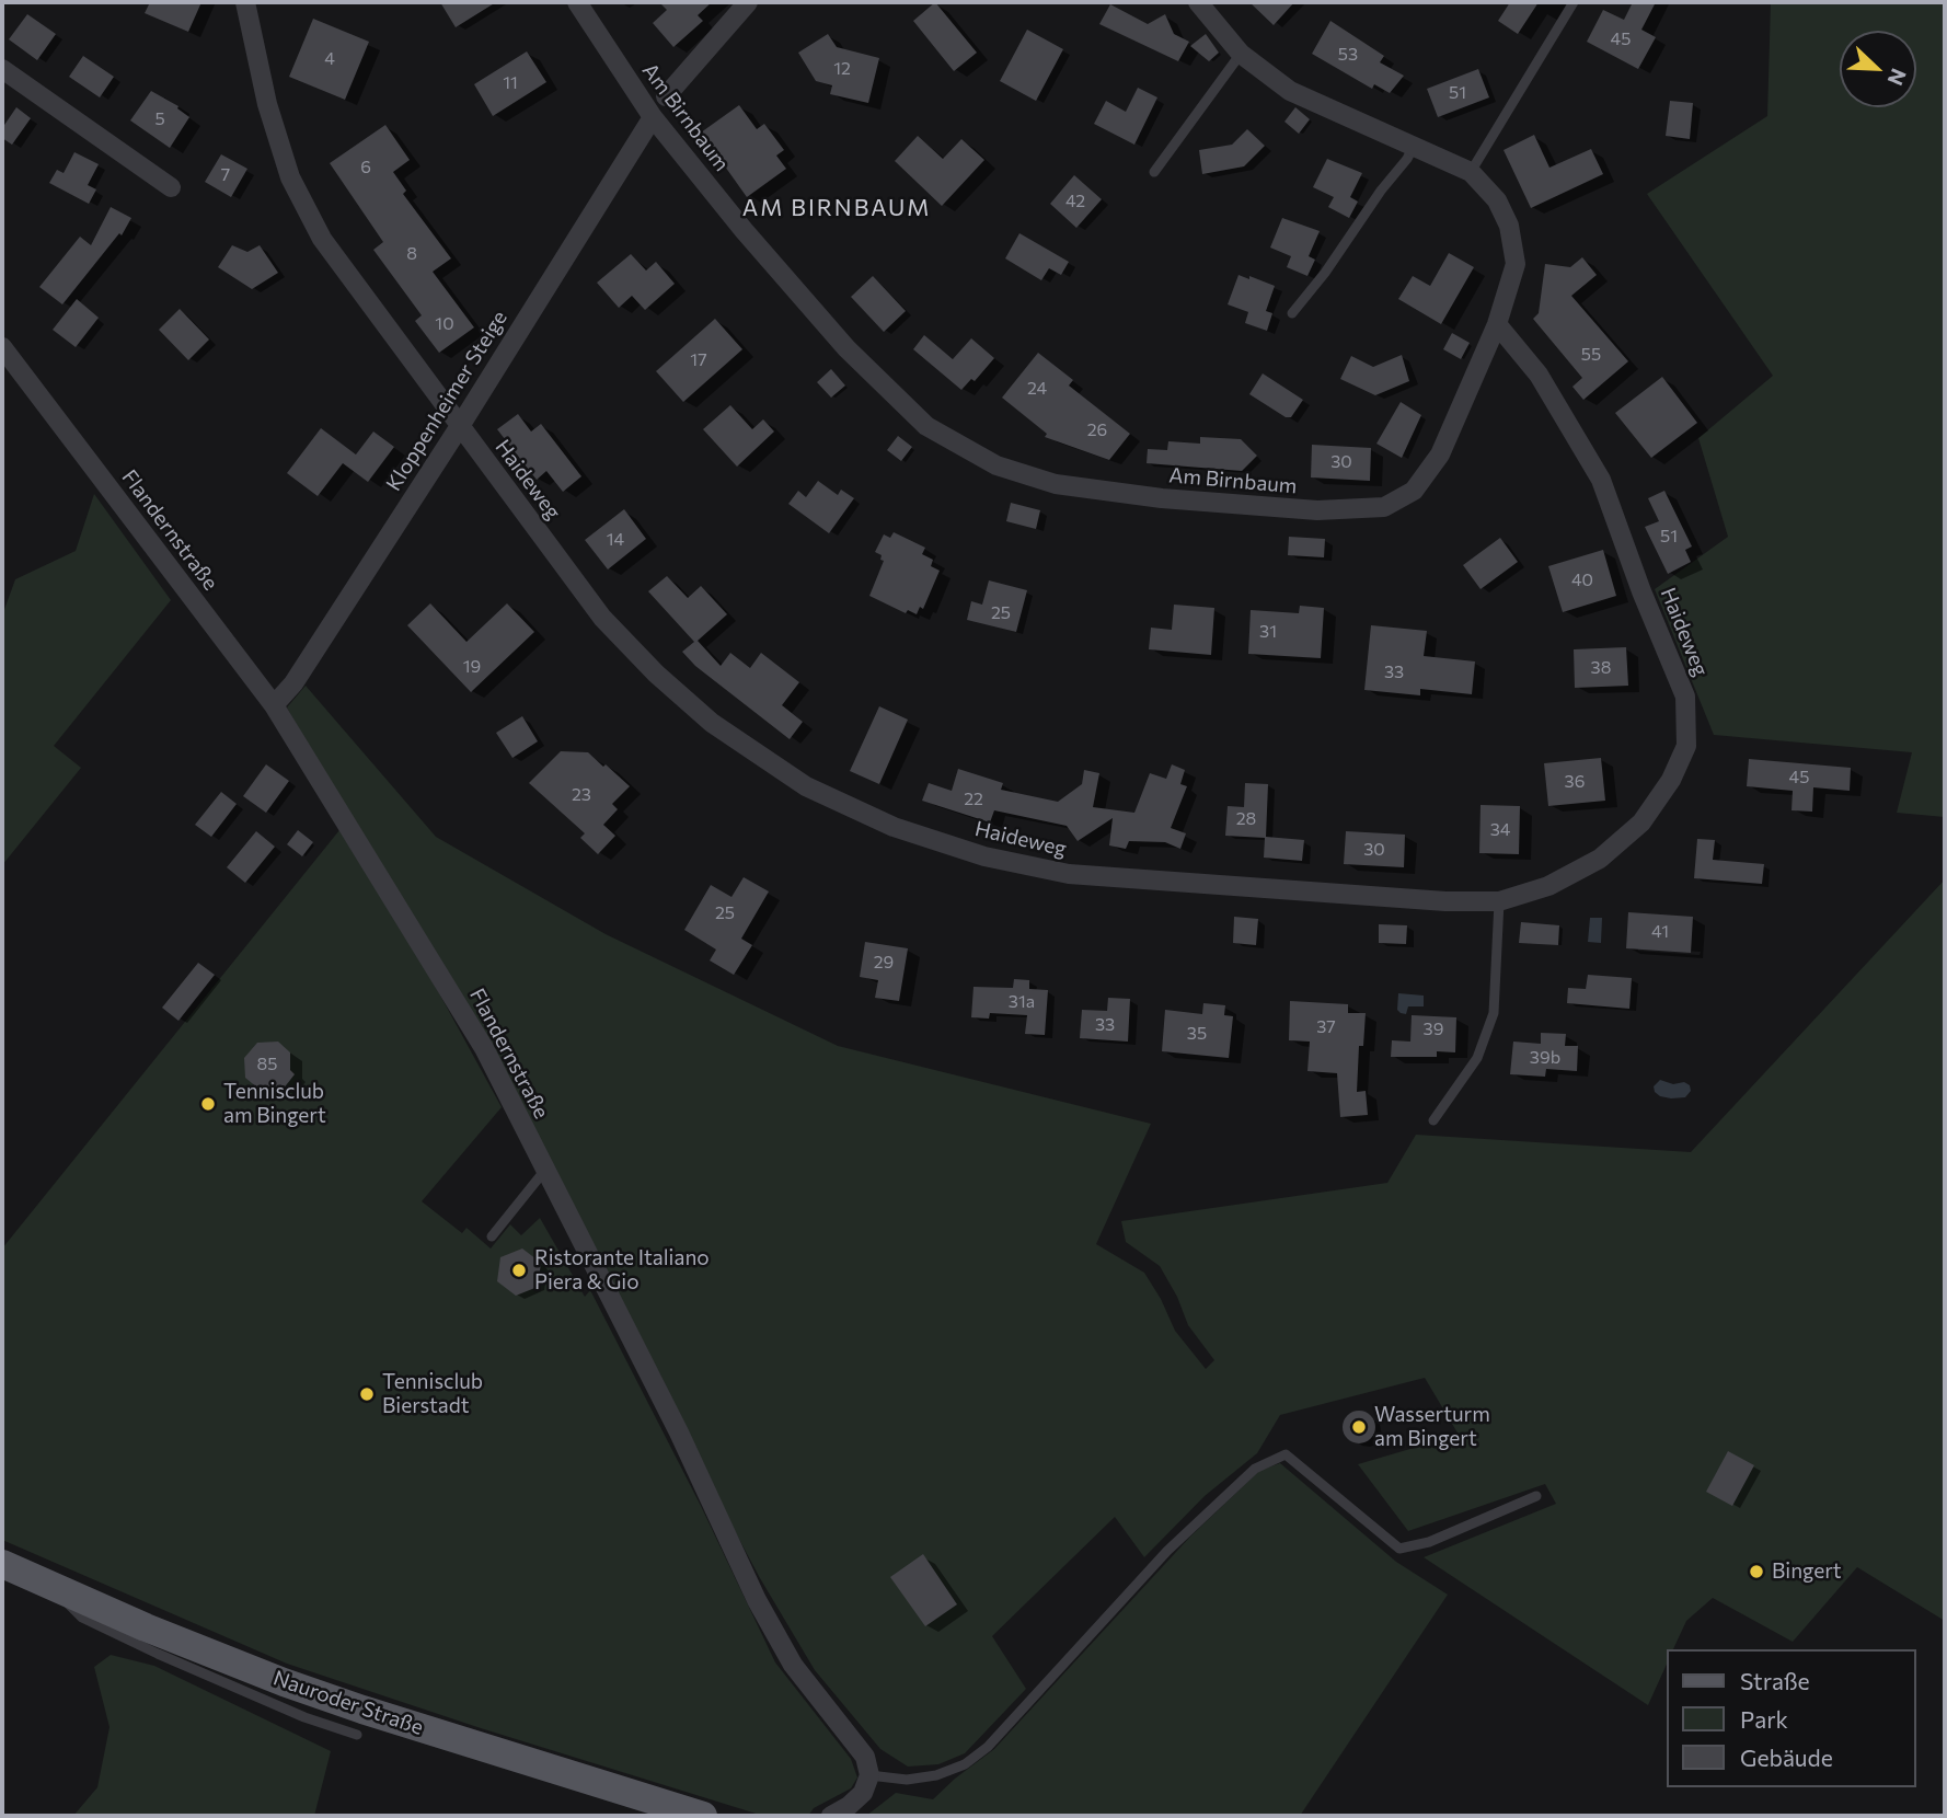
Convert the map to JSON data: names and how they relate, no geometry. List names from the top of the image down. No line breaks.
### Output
{"streets":{"main road":["Nauroder Straße"],"street":["Am Birnbaum","Kloppenheimer Steige","Haideweg","Flandernstraße"]},"crossings":[["Am Birnbaum","Kloppenheimer Steige"],["Am Birnbaum","Haideweg"],["Kloppenheimer Steige","Haideweg"],["Kloppenheimer Steige","Flandernstraße"]],"districts":["AM BIRNBAUM"],"places":["Tennisclub am Bingert","Ristorante Italiano Piera & Gio","Tennisclub Bierstadt","Wasserturm am Bingert","Bingert"],"house_numbers":["45","53","4","12","11","51","5","6","7","42","8","10","55","17","24","26","30","51","14","40","25","31","19","38","33","45","36","23","22","28","34","30","25","41","29","31a","33","37","39","35","39b","85"],"legend":["Straße","Park","Gebäude"],"north":"bottom right"}
